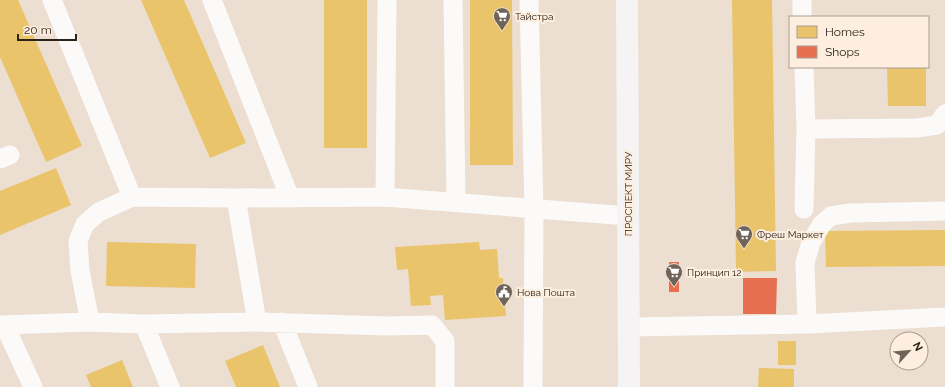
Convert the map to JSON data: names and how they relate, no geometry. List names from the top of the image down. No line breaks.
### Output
{"streets":{"main road":["ПРОСПЕКТ МИРУ"]},"places":{"supermarket":["Тайстра","Фреш Маркет","Принцип 12"],"public building":["Нова Пошта"]},"legend":["Homes","Shops"],"scale_bar":"20 m","north":"top right"}
